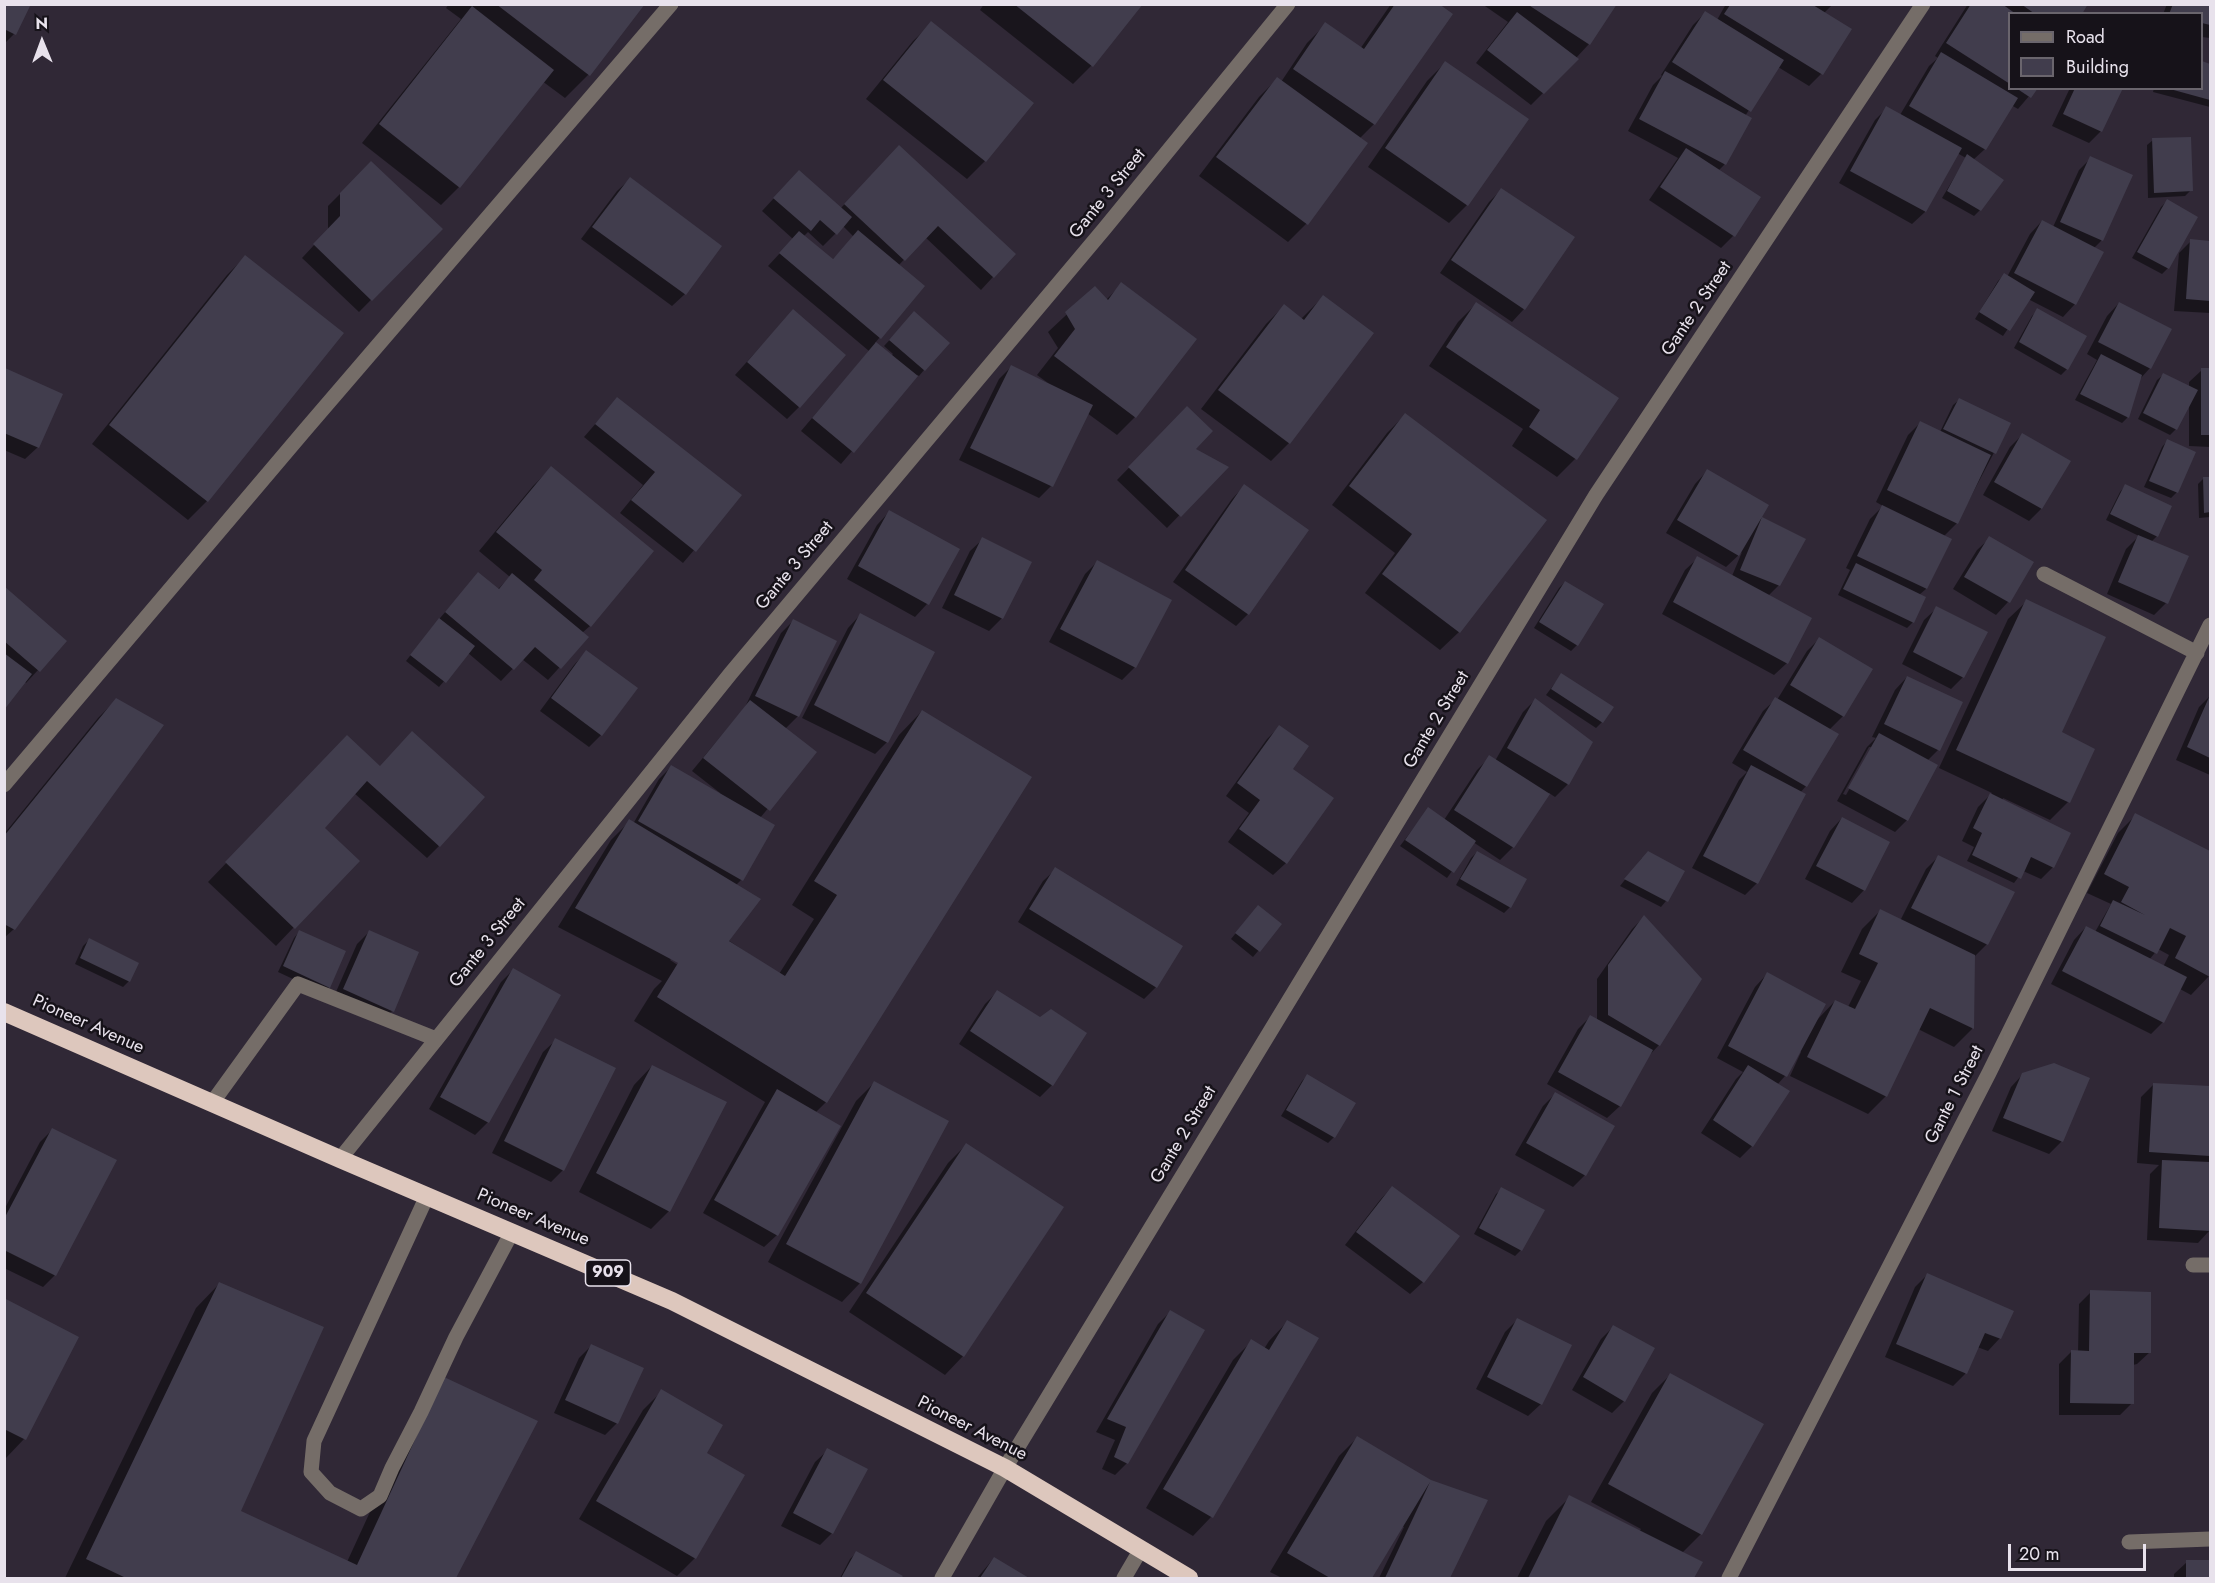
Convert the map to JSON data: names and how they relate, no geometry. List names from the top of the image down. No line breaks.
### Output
{"streets":{"highway":["Pioneer Avenue","909"],"street":["Gante 3 Street","Gante 2 Street","Gante 1 Street"]},"crossings":[["Gante 3 Street","Pioneer Avenue"],["Gante 2 Street","Pioneer Avenue"]],"legend":["Road","Building"],"scale_bar":"20 m","north":"top"}
